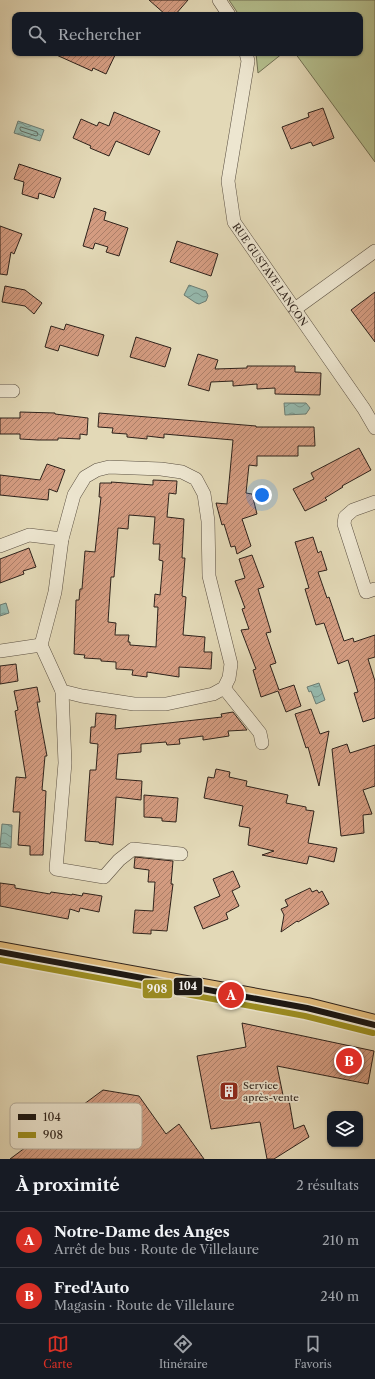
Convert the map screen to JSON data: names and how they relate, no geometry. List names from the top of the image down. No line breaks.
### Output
{"streets":{"street":["RUE GUSTAVE LANÇON"]},"places":{"building":["Service après-vente"]},"lines":["transit line 104","transit line 908"],"legend":["104","908"],"page":{"search":"Rechercher","pins":["A","B"],"heading":["À proximité","2 résultats"],"list":[{"mark":"A","name":"Notre-Dame des Anges","note":"Arrêt de bus · Route de Villelaure","value":"210 m"},{"mark":"B","name":"Fred'Auto","note":"Magasin · Route de Villelaure","value":"240 m"}],"nav":["Carte","Itinéraire","Favoris"]}}
